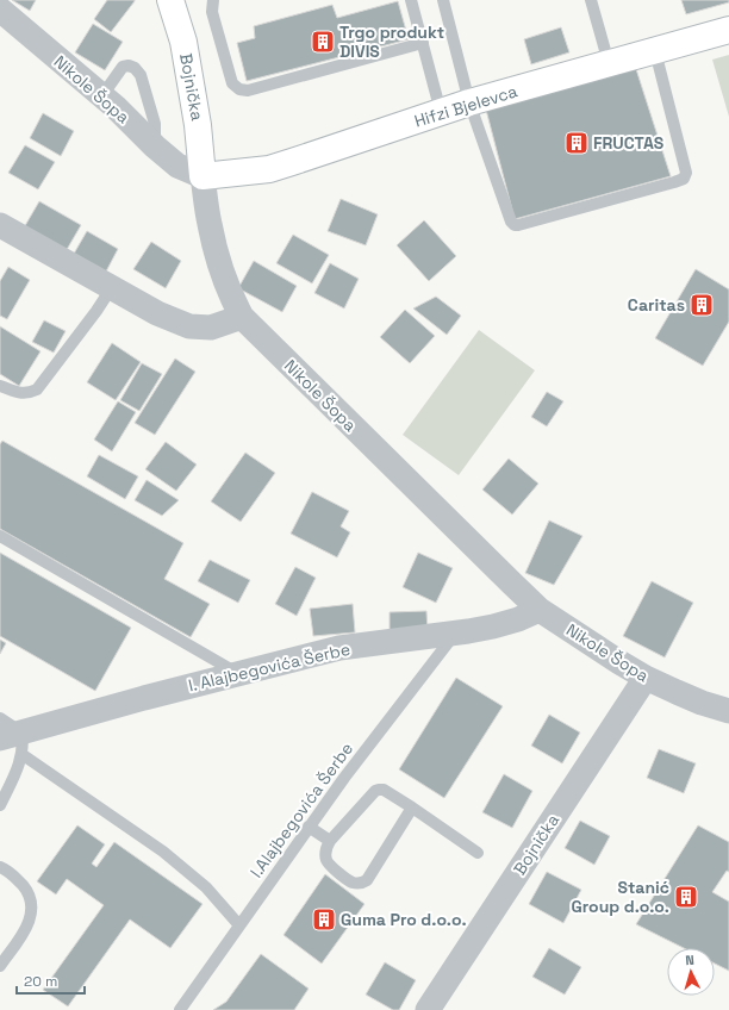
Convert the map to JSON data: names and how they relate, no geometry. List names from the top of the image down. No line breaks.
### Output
{"streets":{"main road":["Bojnička","Hifzi Bjelevca"],"street":["Nikole Šopa","I. Alajbegovića Šerbe"],"lane":["I.Alajbegovića Šerbe"]},"crossings":[["Bojnička","Nikole Šopa"],["Bojnička","Hifzi Bjelevca"],["Nikole Šopa","Hifzi Bjelevca"],["Nikole Šopa","I. Alajbegovića Šerbe"],["I. Alajbegovića Šerbe","I.Alajbegovića Šerbe"]],"places":{"building":["Trgo produkt DIVIS","FRUCTAS","Caritas","Stanić Group d.o.o.","Guma Pro d.o.o."]},"scale_bar":"20 m","north":"top"}
